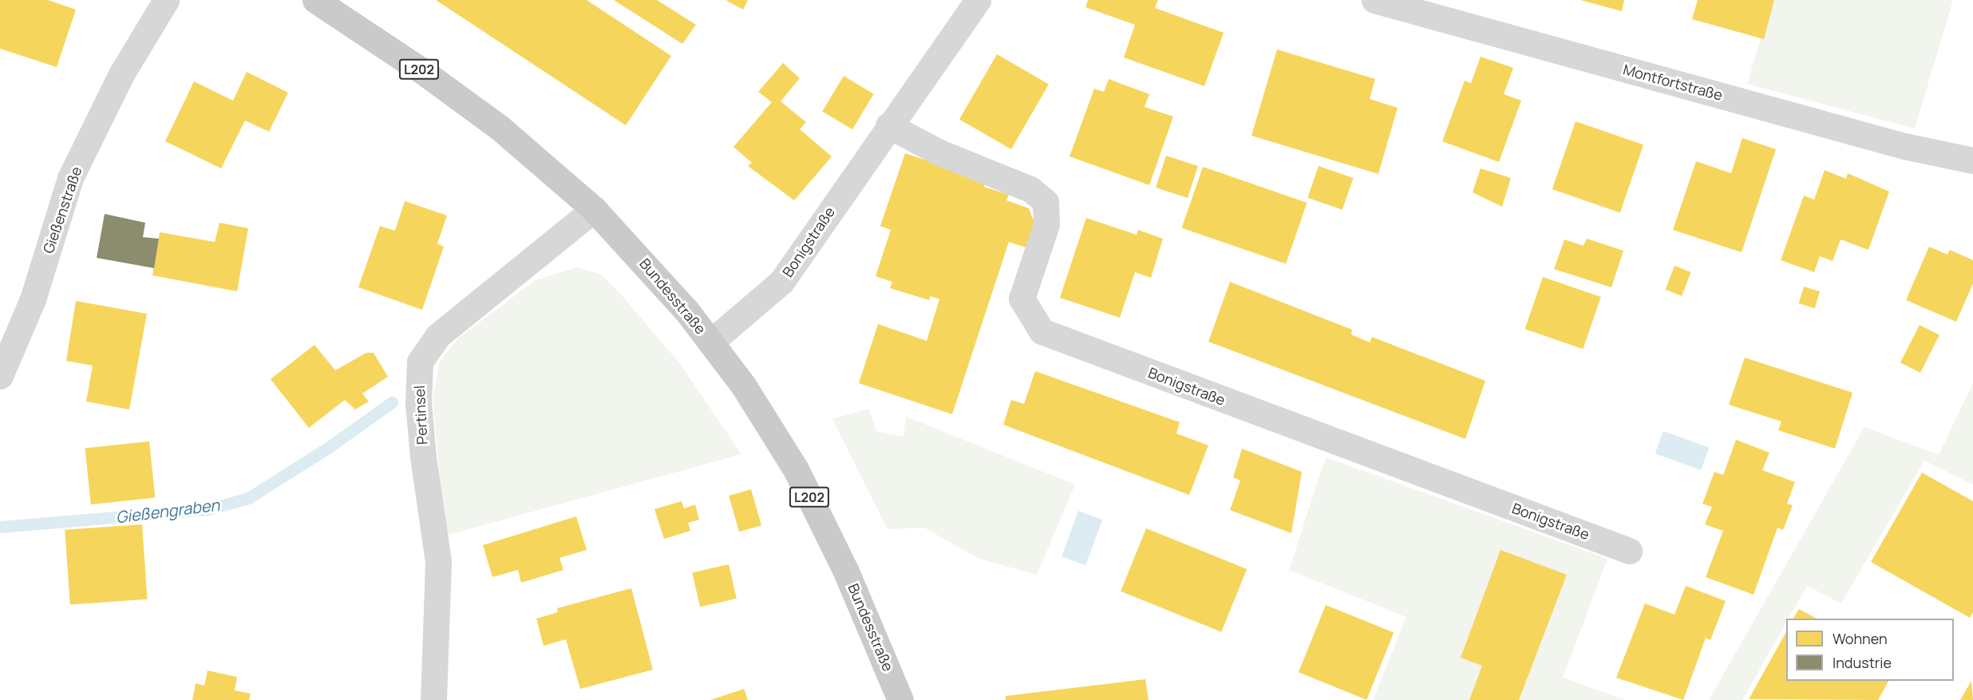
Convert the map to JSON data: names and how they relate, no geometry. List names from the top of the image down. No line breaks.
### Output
{"streets":{"main road":["L202","Bundesstraße"],"street":["Montfortstraße","Gießenstraße","Bonigstraße","Pertinsel"]},"crossings":[["Bonigstraße","Bundesstraße"],["Bundesstraße","Pertinsel"]],"water":["Gießengraben"],"legend":["Wohnen","Industrie"]}
